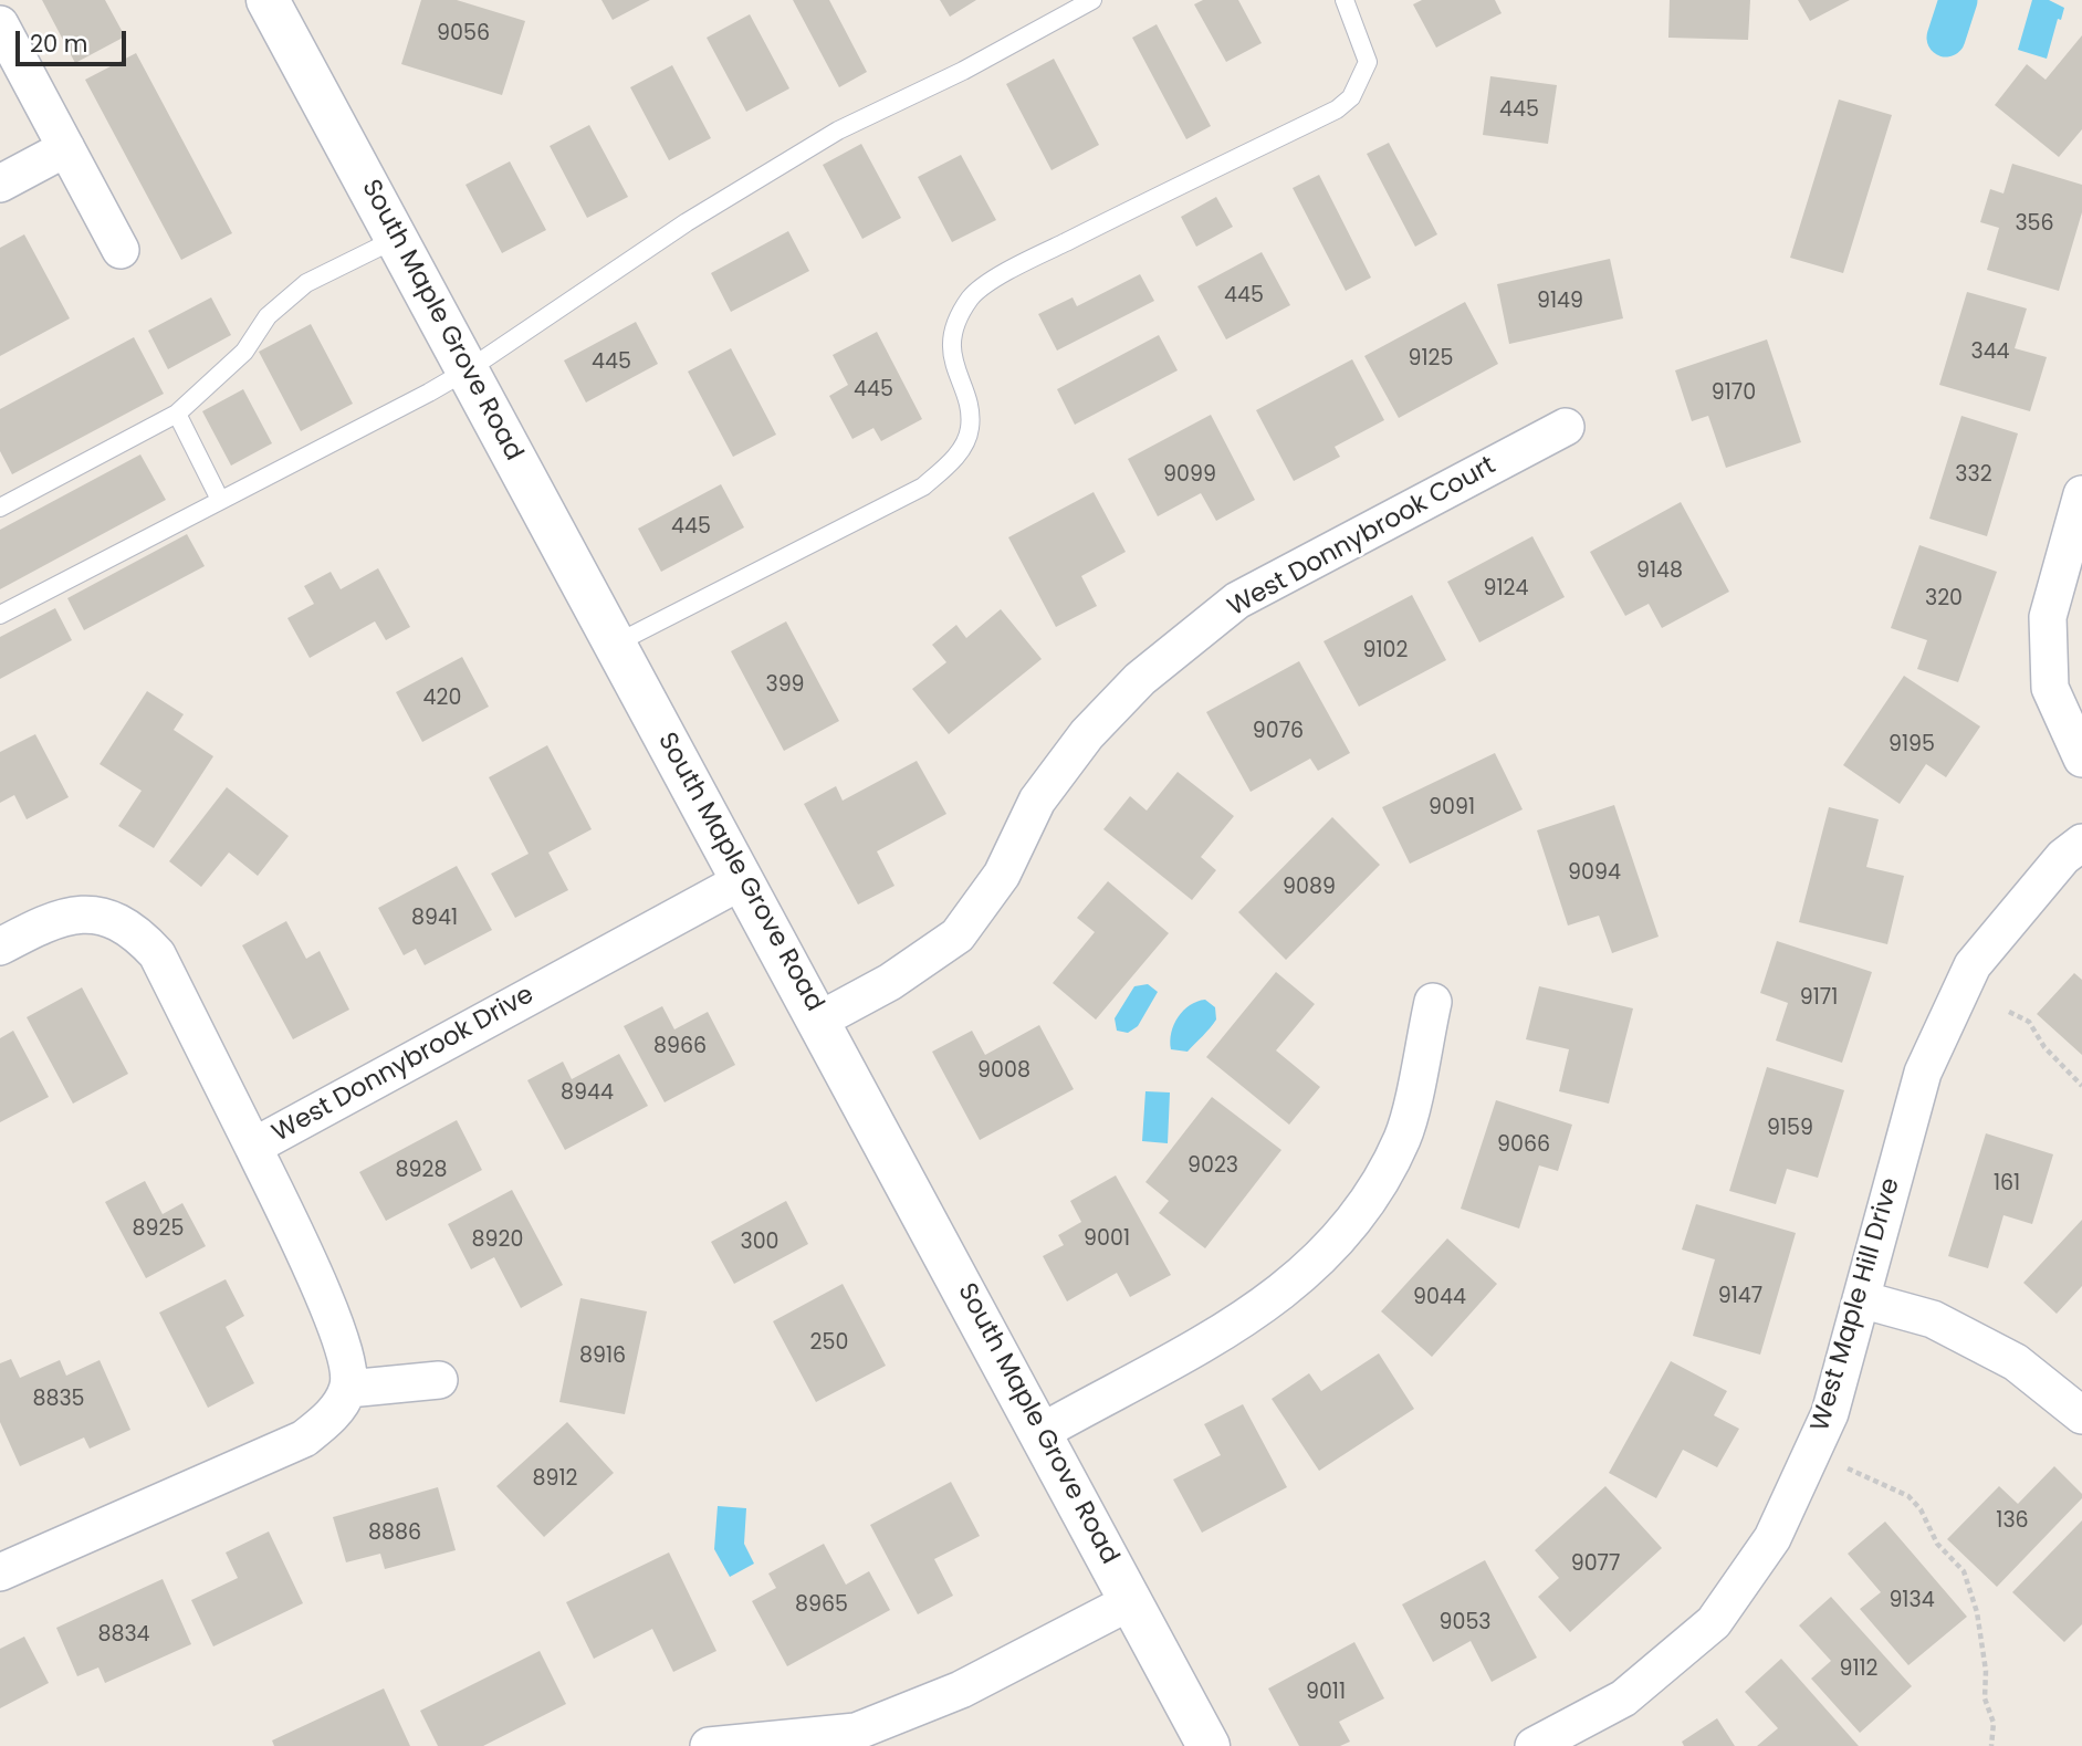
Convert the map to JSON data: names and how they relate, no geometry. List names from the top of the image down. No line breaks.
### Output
{"streets":{"main road":["South Maple Grove Road"],"street":["West Donnybrook Court","West Donnybrook Drive","West Maple Hill Drive"]},"crossings":[["South Maple Grove Road","West Donnybrook Court"],["South Maple Grove Road","West Donnybrook Drive"]],"house_numbers":["9056","445","356","445","9149","344","9125","445","445","9170","9099","332","445","9148","9124","320","9102","399","420","9076","9195","9091","9094","9089","8941","9171","8966","9008","8944","9159","9066","9023","8928","161","8925","9001","8920","300","9147","9044","250","8916","8835","8912","136","8886","9077","9134","8965","9053","8834","9112","9011"],"scale_bar":"20 m"}
